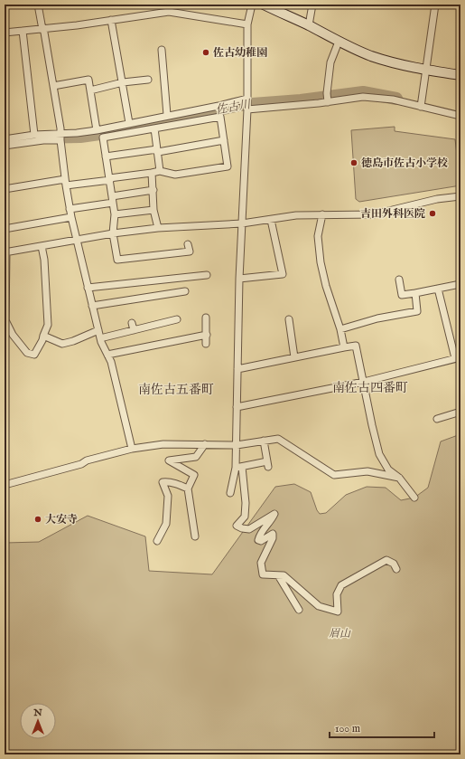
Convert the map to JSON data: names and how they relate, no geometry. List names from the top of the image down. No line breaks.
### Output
{"districts":["南佐古四番町","南佐古五番町"],"water":["佐古川"],"parks":["眉山"],"places":["佐古幼稚園","徳島市佐古小学校","吉田外科医院","大安寺"],"scale_bar":"100 m","north":"top"}
